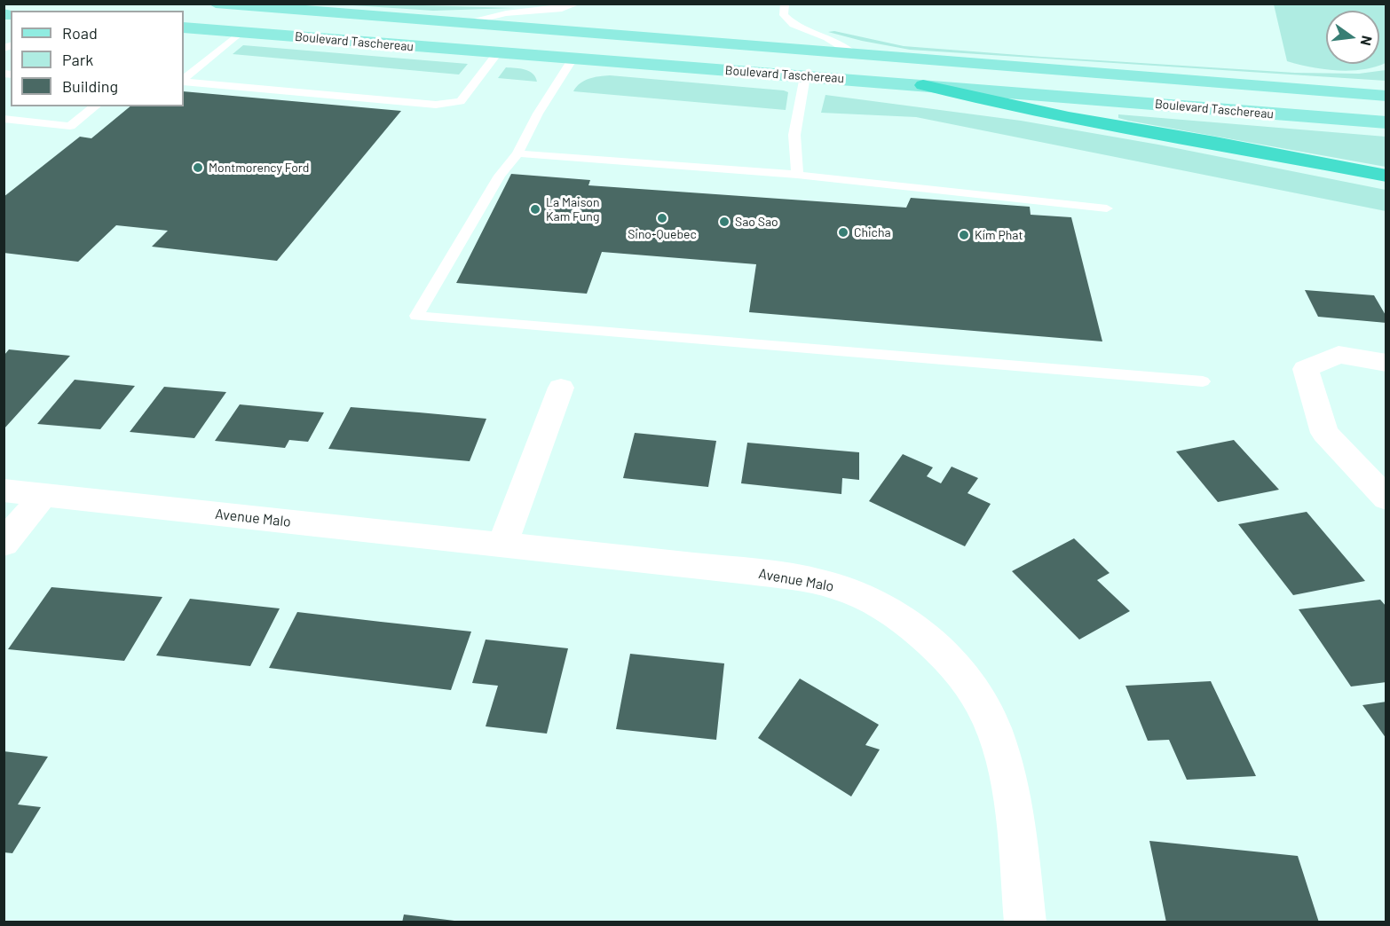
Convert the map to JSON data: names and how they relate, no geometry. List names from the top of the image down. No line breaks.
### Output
{"streets":{"main road":["Boulevard Taschereau"],"street":["Avenue Malo"]},"places":["Montmorency Ford","La Maison Kam Fung","Sino-Quebec","Sao Sao","Chicha","Kim Phat"],"legend":["Road","Park","Building"],"north":"right"}
